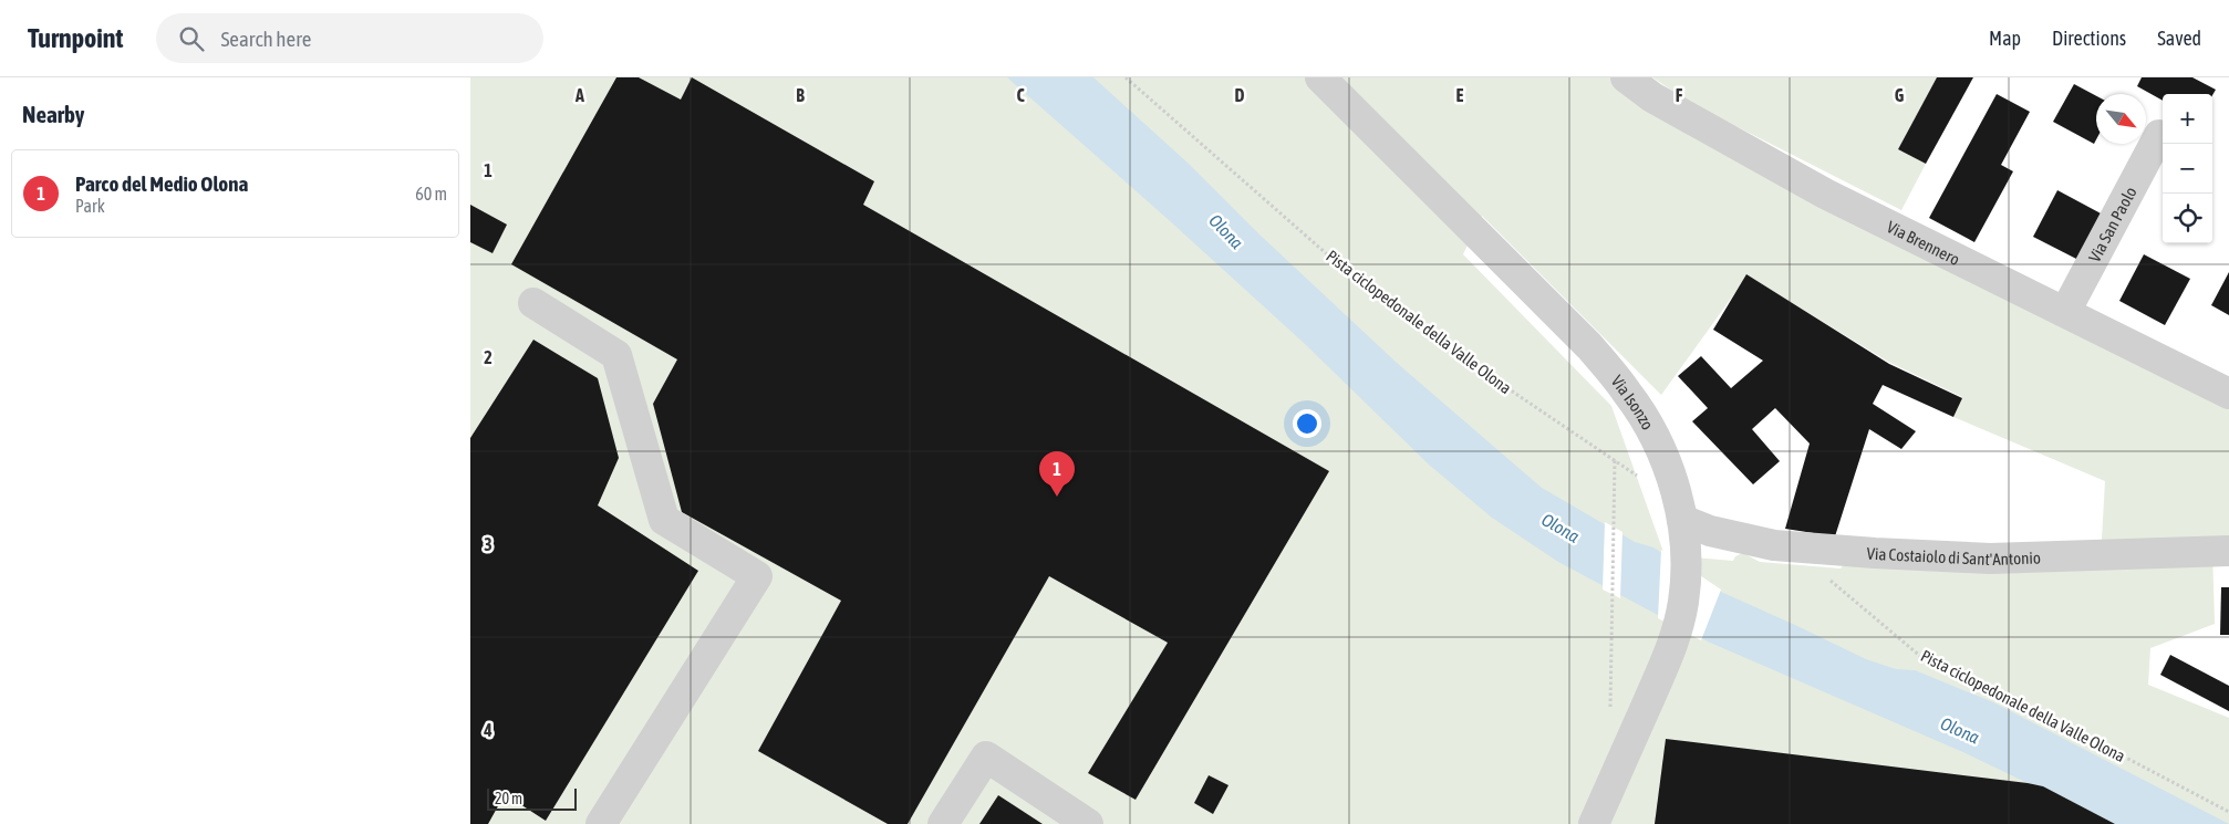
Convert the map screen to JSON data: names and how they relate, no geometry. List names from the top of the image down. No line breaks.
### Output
{"streets":{"street":["Via San Paolo","Via Brennero","Via Isonzo","Via Costaiolo di Sant'Antonio"],"path":["Pista ciclopedonale della Valle Olona"]},"crossings":[["Via San Paolo","Via Brennero"],["Pista ciclopedonale della Valle Olona","Via Isonzo"],["Pista ciclopedonale della Valle Olona","Via Costaiolo di Sant'Antonio"],["Via Isonzo","Via Costaiolo di Sant'Antonio"]],"water":["Olona"],"scale_bar":"20 m","north":"bottom right","page":{"header":"Turnpoint","search":"Search here","nav":["Map","Directions","Saved"],"heading":"Nearby","map_buttons":["+","−"],"list":[{"mark":"1","name":"Parco del Medio Olona","note":"Park","value":"60 m"}],"pins":"1","scale":"20 m"},"grid":{"columns":["A","B","C","D","E","F","G"],"rows":["1","2","3","4"]}}
